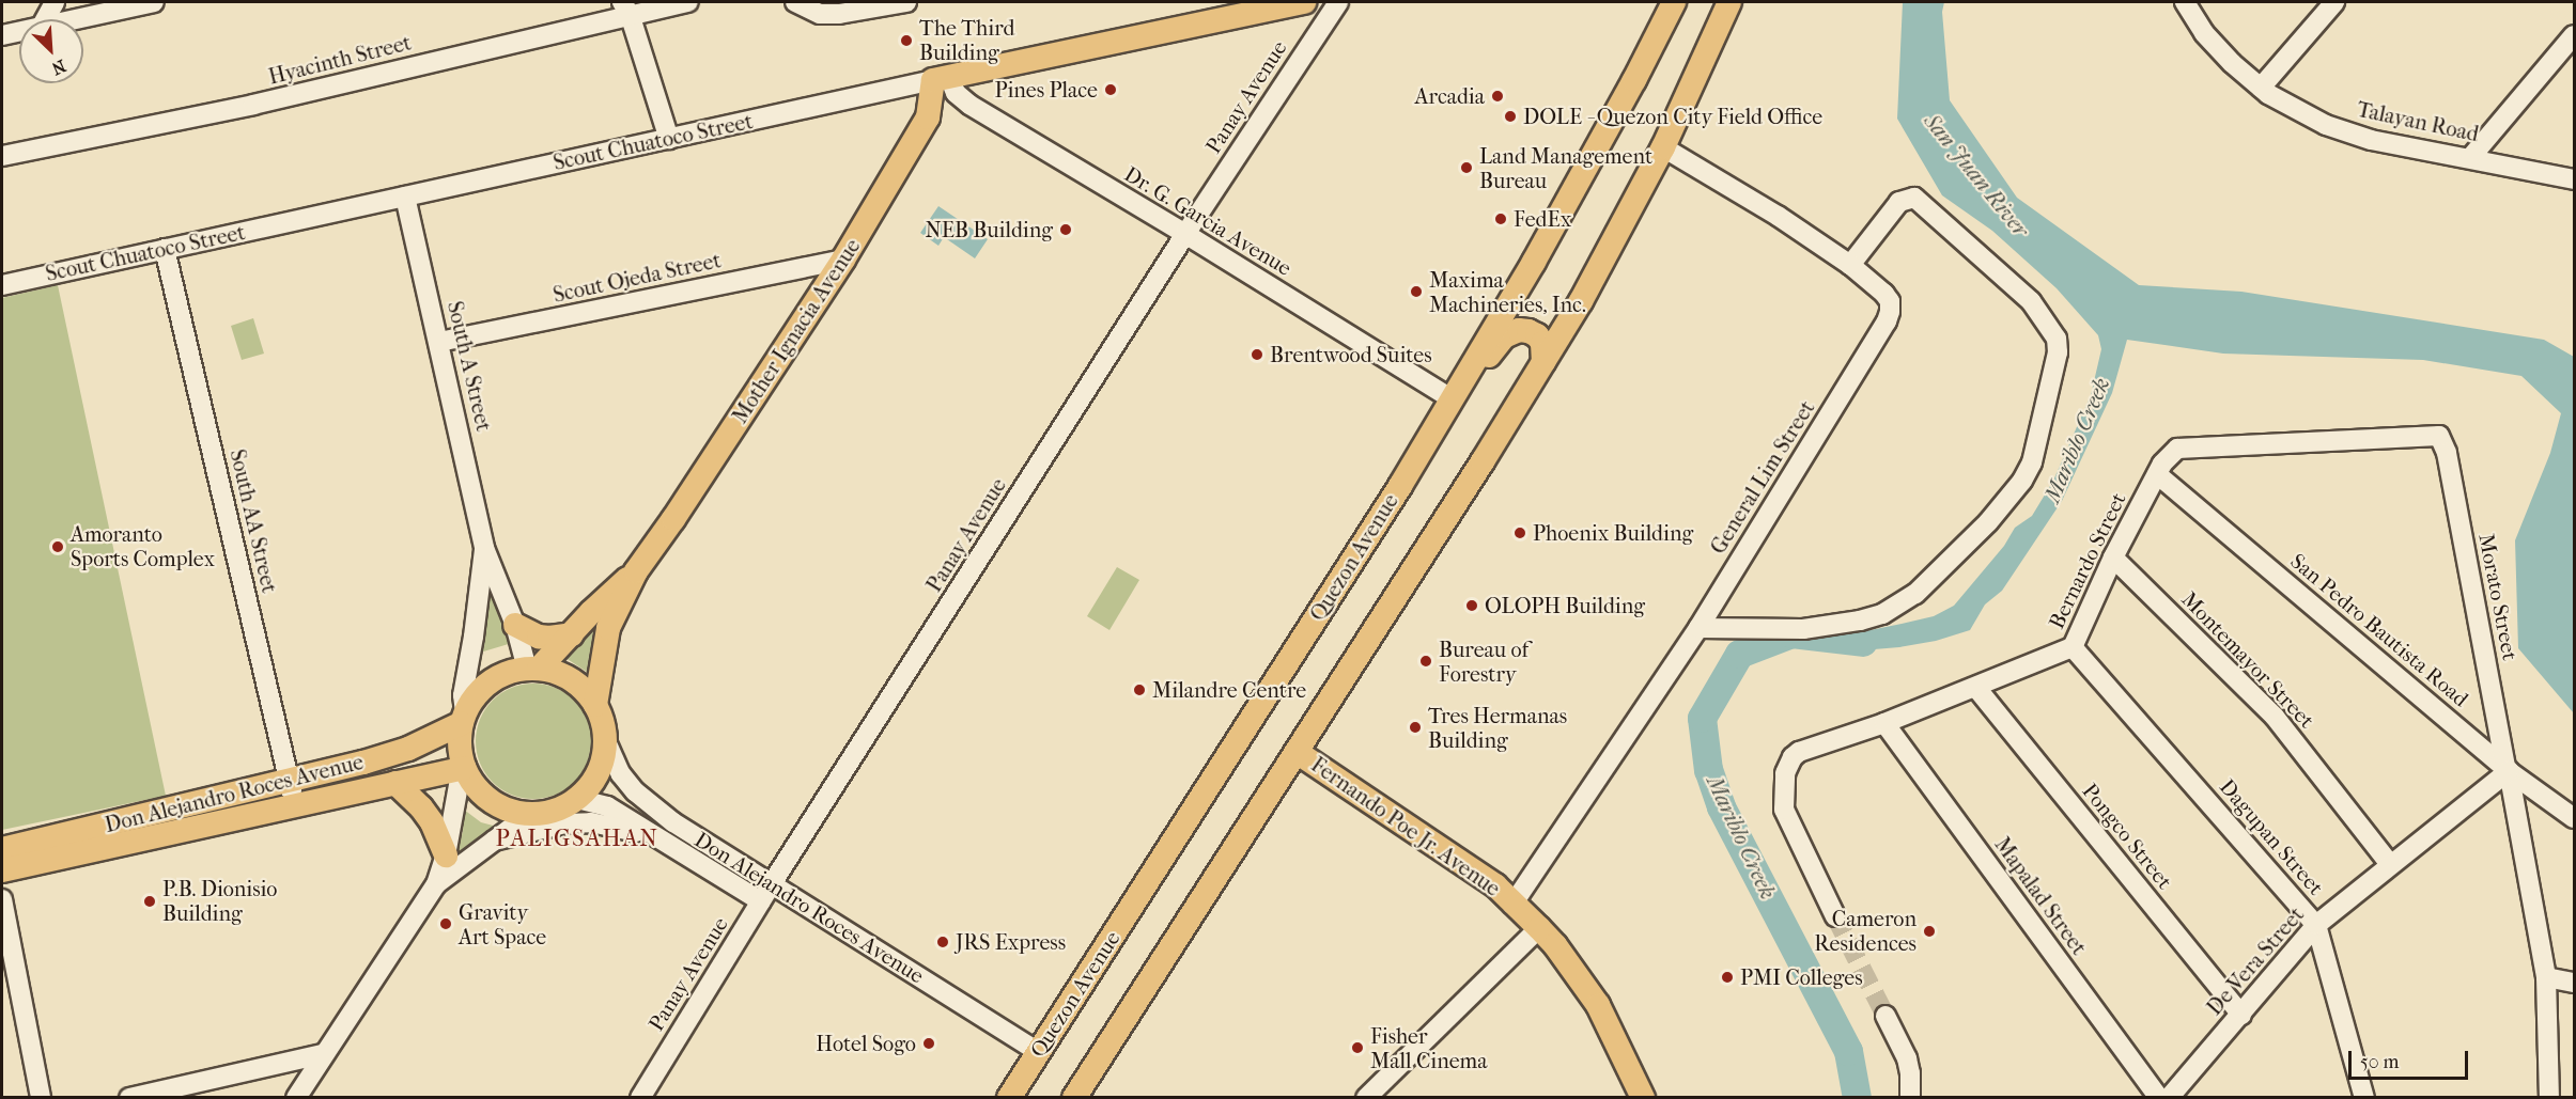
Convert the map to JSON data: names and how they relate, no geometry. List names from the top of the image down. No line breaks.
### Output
{"streets":{"main road":["Scout Chuatoco Street","Mother Ignacia Avenue","Quezon Avenue","Don Alejandro Roces Avenue","Fernando Poe Jr. Avenue"],"street":["Hyacinth Street","Panay Avenue","Talayan Road","Dr. G. Garcia Avenue","Scout Ojeda Street","South A Street","General Lim Street","South AA Street","Bernardo Street","Morato Street","San Pedro Bautista Road","Montemayor Street","Pongco Street","Dagupan Street","Mapalad Street","De Vera Street"]},"crossings":[["Panay Avenue","Dr. G. Garcia Avenue"],["Panay Avenue","Don Alejandro Roces Avenue"],["Scout Chuatoco Street","Dr. G. Garcia Avenue"],["Scout Chuatoco Street","Mother Ignacia Avenue"],["Scout Chuatoco Street","South A Street"],["Scout Chuatoco Street","South AA Street"],["Dr. G. Garcia Avenue","Mother Ignacia Avenue"],["Dr. G. Garcia Avenue","Quezon Avenue"],["Scout Ojeda Street","Mother Ignacia Avenue"],["Scout Ojeda Street","South A Street"],["Mother Ignacia Avenue","South A Street"],["Mother Ignacia Avenue","Don Alejandro Roces Avenue"],["South A Street","Don Alejandro Roces Avenue"],["General Lim Street","Fernando Poe Jr. Avenue"],["South AA Street","Don Alejandro Roces Avenue"],["Quezon Avenue","Don Alejandro Roces Avenue"],["Bernardo Street","Morato Street"],["Bernardo Street","San Pedro Bautista Road"],["Bernardo Street","Montemayor Street"],["Bernardo Street","Pongco Street"],["Bernardo Street","Dagupan Street"],["Bernardo Street","Mapalad Street"],["Morato Street","San Pedro Bautista Road"],["Morato Street","De Vera Street"],["San Pedro Bautista Road","De Vera Street"],["Montemayor Street","De Vera Street"],["Pongco Street","De Vera Street"],["Dagupan Street","De Vera Street"]],"districts":["PALIGSAHAN"],"water":["San Juan River","Mariblo Creek"],"places":["The Third Building","Pines Place","Arcadia","DOLE - Quezon City Field Office","Land Management Bureau","FedEx","NEB Building","Maxima Machineries, Inc.","Brentwood Suites","Phoenix Building","Amoranto Sports Complex","OLOPH Building","Bureau of Forestry","Milandre Centre","Tres Hermanas Building","P.B. Dionisio Building","Gravity Art Space","Cameron Residences","JRS Express","PMI Colleges","Hotel Sogo","Fisher Mall Cinema"],"scale_bar":"50 m","north":"bottom right"}
